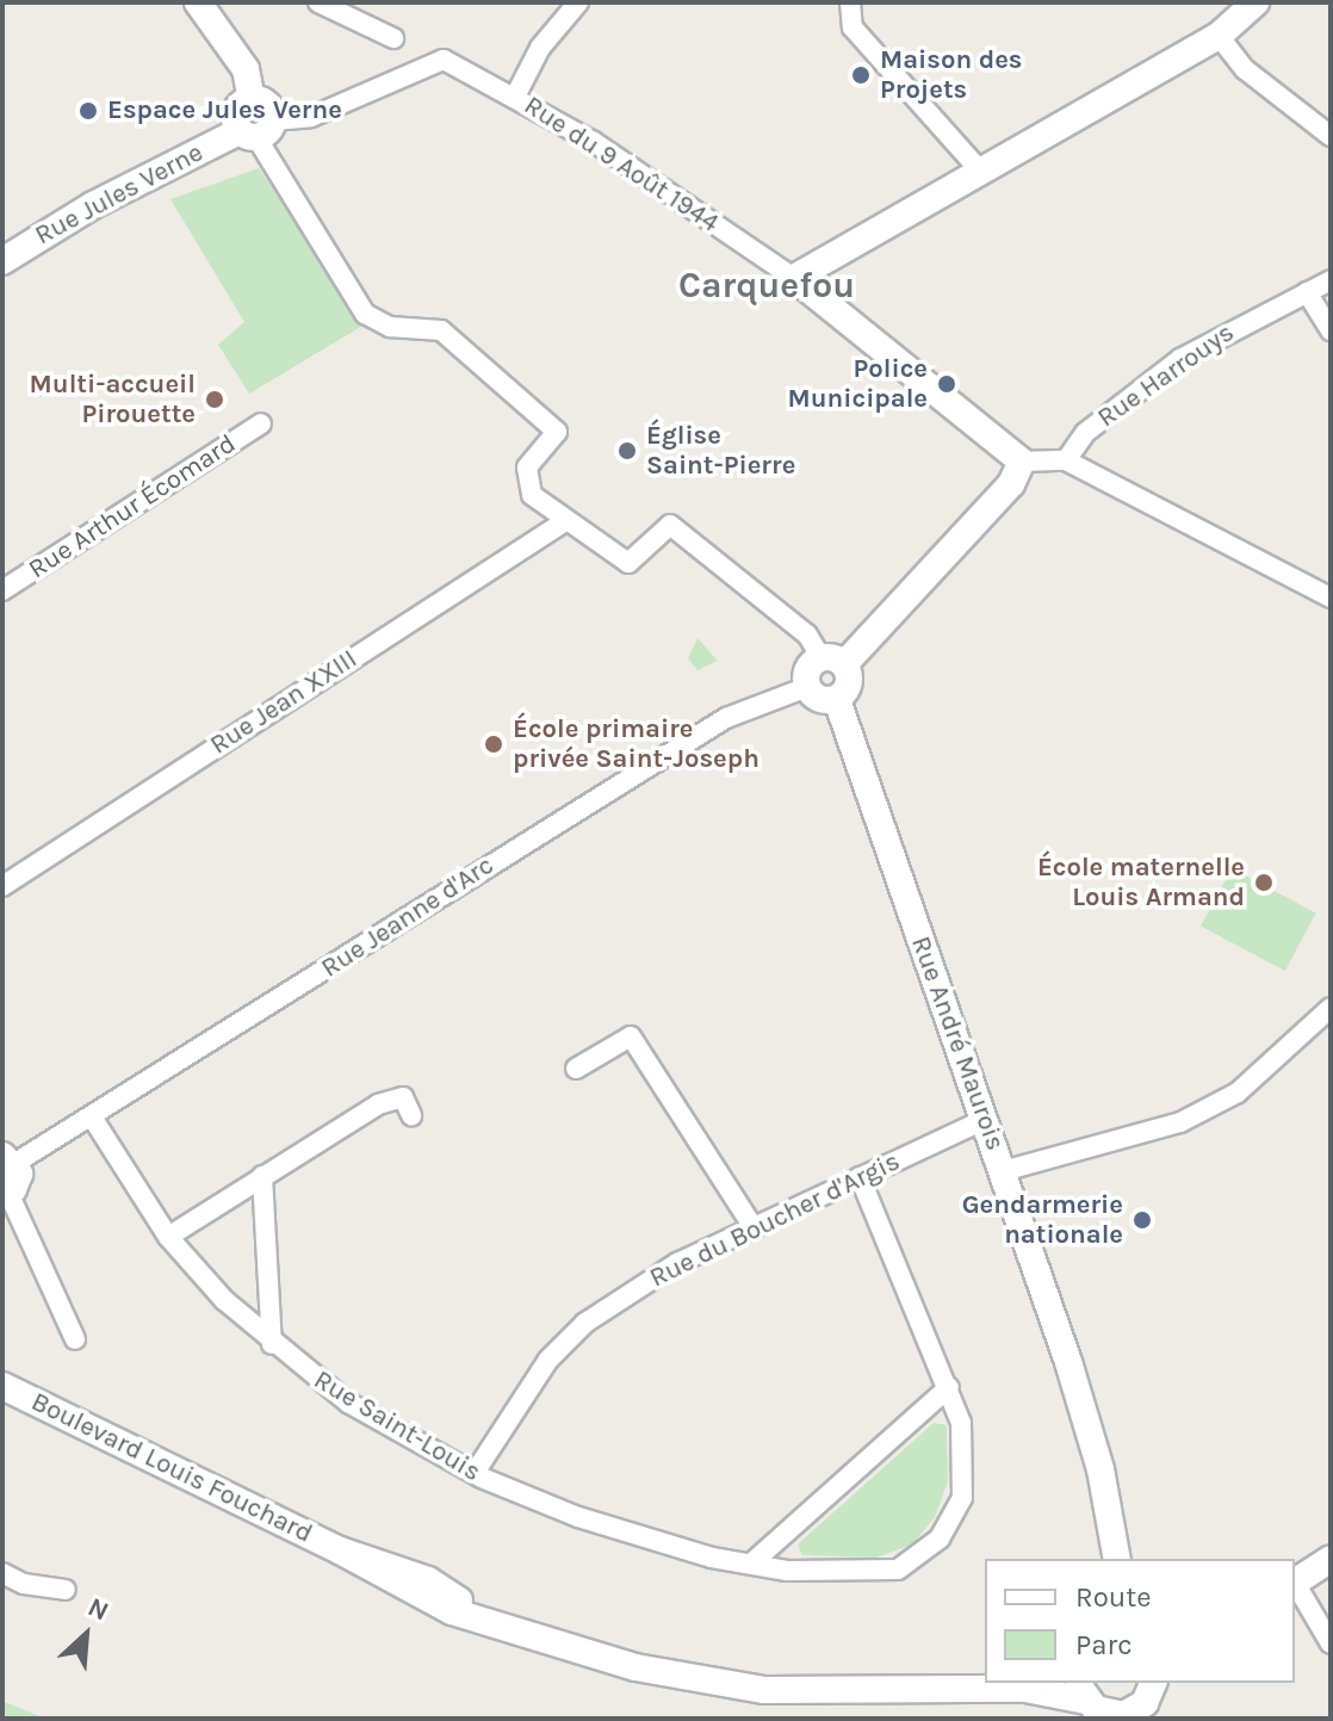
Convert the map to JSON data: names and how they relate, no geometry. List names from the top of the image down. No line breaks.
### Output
{"streets":{"street":["Rue du 9 Août 1944","Rue Jules Verne","Rue Harrouys","Rue Arthur Écomard","Rue Jean XXIII","Rue Jeanne d'Arc","Rue André Maurois","Rue du Boucher d'Argis","Rue Saint-Louis","Boulevard Louis Fouchard"]},"crossings":[["Rue du 9 Août 1944","Rue Jules Verne"],["Rue Jeanne d'Arc","Rue André Maurois"],["Rue Jeanne d'Arc","Rue Saint-Louis"],["Rue André Maurois","Rue du Boucher d'Argis"],["Rue du Boucher d'Argis","Rue Saint-Louis"]],"districts":["Carquefou"],"places":["Maison des Projets","Espace Jules Verne","Police Municipale","Multi-accueil Pirouette","Église Saint-Pierre","École primaire privée Saint-Joseph","École maternelle Louis Armand","Gendarmerie nationale"],"legend":["Route","Parc"],"north":"top right"}
